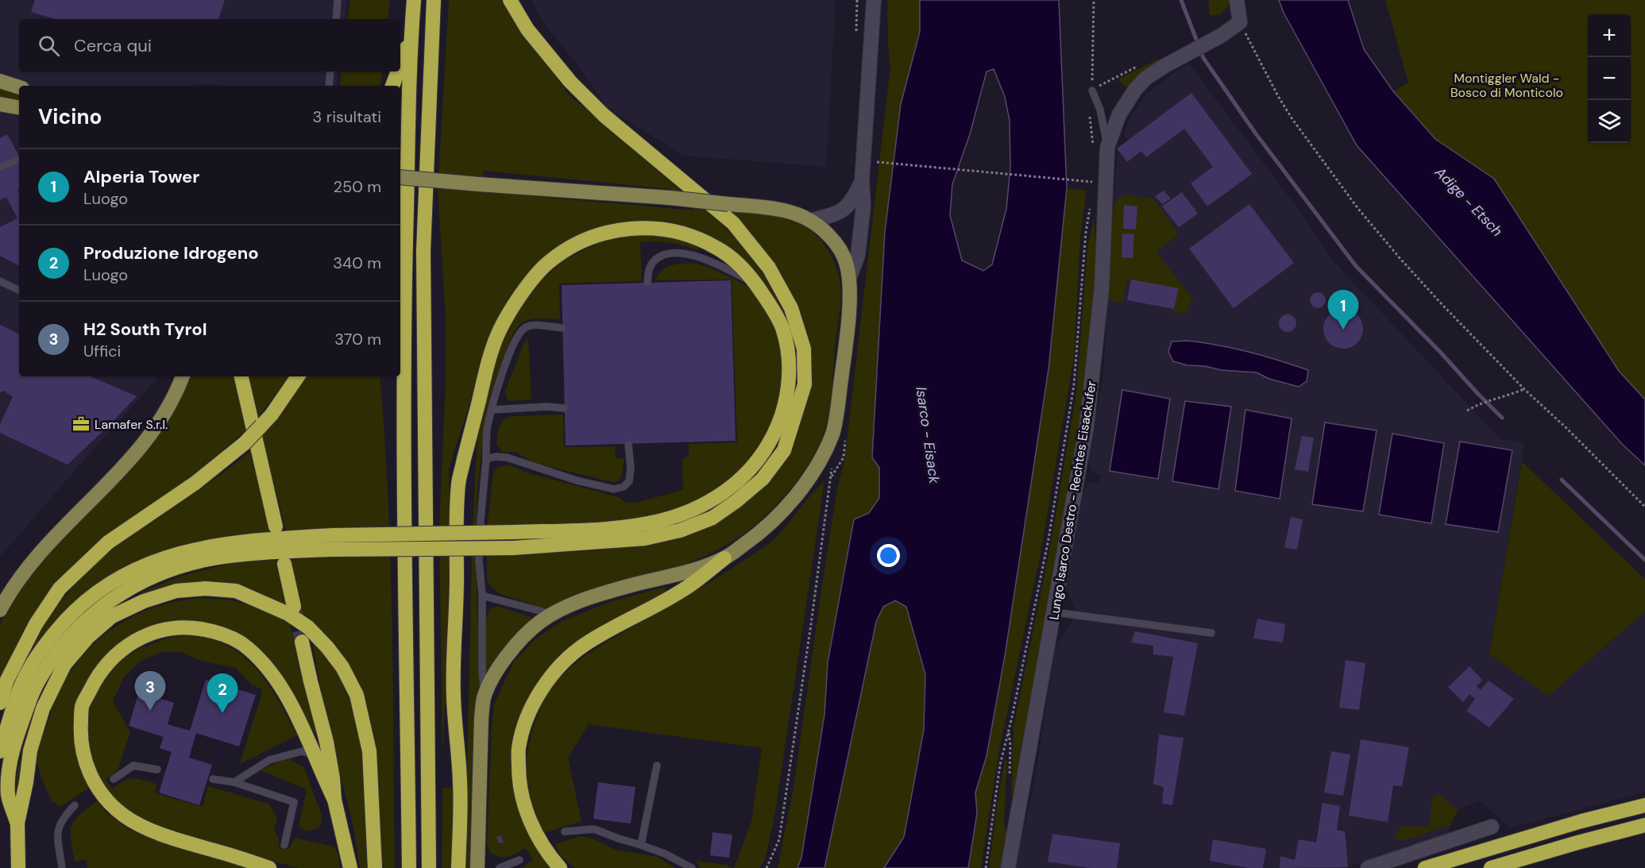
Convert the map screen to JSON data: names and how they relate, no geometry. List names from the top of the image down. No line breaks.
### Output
{"streets":{"street":["Lungo Isarco Destro - Rechtes Eisackufer"]},"water":["Adige - Etsch","Isarco - Eisack"],"parks":["Montiggler Wald - Bosco di Monticolo"],"places":{"office":["Lamafer S.r.l."]},"page":{"map_buttons":["+","−"],"search":"Cerca qui","heading":["Vicino","3 risultati"],"list":[{"mark":"1","name":"Alperia Tower","note":"Luogo","value":"250 m"},{"mark":"2","name":"Produzione Idrogeno","note":"Luogo","value":"340 m"},{"mark":"3","name":"H2 South Tyrol","note":"Uffici","value":"370 m"}],"pins":["1","3","2"]}}
